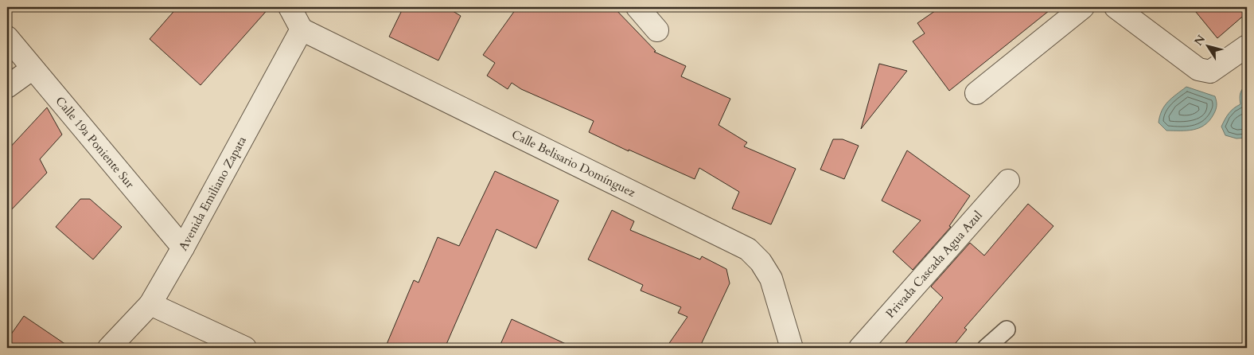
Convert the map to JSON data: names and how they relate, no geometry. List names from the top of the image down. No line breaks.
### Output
{"streets":{"street":["Calle 19a Poniente Sur","Calle Belisario Domínguez","Avenida Emiliano Zapata","Privada Cascada Agua Azul"]},"crossings":[["Calle 19a Poniente Sur","Avenida Emiliano Zapata"],["Calle Belisario Domínguez","Avenida Emiliano Zapata"]],"north":"top left"}
